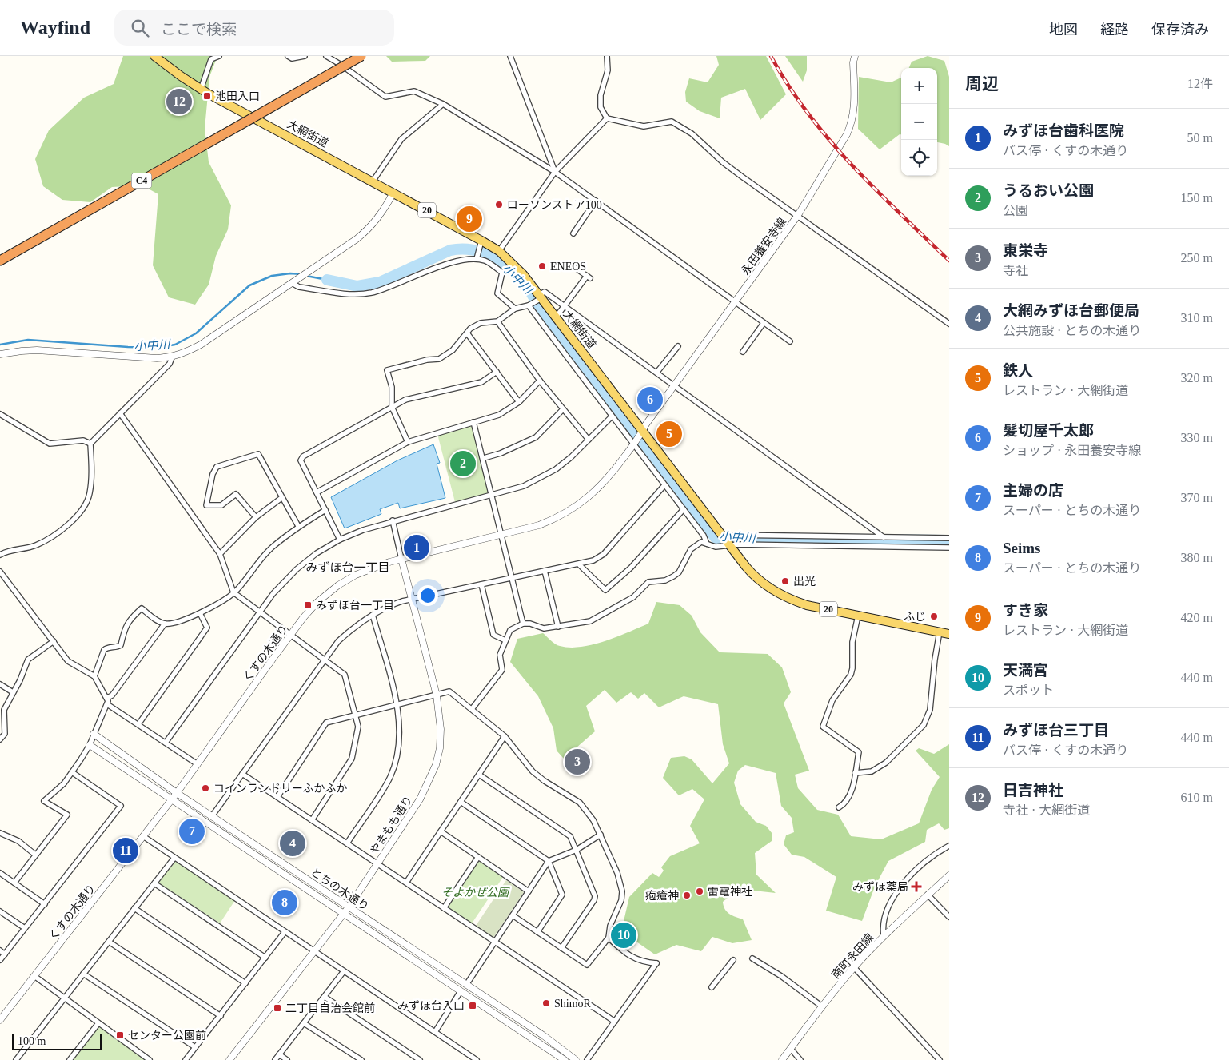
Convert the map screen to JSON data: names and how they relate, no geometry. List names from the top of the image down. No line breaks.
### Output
{"streets":{"highway":["C4"],"main road":["大網街道","20"],"street":["永田養安寺線","くすの木通り","やまもも通り","とちの木通り","南町永田線"]},"crossings":[["大網街道","永田養安寺線"],["大網街道","くすの木通り"],["永田養安寺線","くすの木通り"],["くすの木通り","やまもも通り"],["くすの木通り","とちの木通り"],["やまもも通り","とちの木通り"]],"districts":["みずほ台一丁目"],"water":["小中川"],"parks":["そよかぜ公園"],"places":{"transit":["池田入口","みずほ台一丁目","みずほ台入口","二丁目自治会館前","センター公園前"],"other":["ローソンストア100","ENEOS","出光","ふじ","コインランドリーふかふか","雷電神社","疱瘡神","ShimoR"],"health":["みずほ薬局"]},"scale_bar":"100 m","page":{"header":"Wayfind","search":"ここで検索","nav":["地図","経路","保存済み"],"heading":["周辺","12件"],"map_buttons":["+","−"],"pins":["12","9","6","5","2","1","3","7","4","11","8","10"],"list":[{"mark":"1","name":"みずほ台歯科医院","note":"バス停 · くすの木通り","value":"50 m"},{"mark":"2","name":"うるおい公園","note":"公園","value":"150 m"},{"mark":"3","name":"東栄寺","note":"寺社","value":"250 m"},{"mark":"4","name":"大網みずほ台郵便局","note":"公共施設 · とちの木通り","value":"310 m"},{"mark":"5","name":"鉄人","note":"レストラン · 大網街道","value":"320 m"},{"mark":"6","name":"髪切屋千太郎","note":"ショップ · 永田養安寺線","value":"330 m"},{"mark":"7","name":"主婦の店","note":"スーパー · とちの木通り","value":"370 m"},{"mark":"8","name":"Seims","note":"スーパー · とちの木通り","value":"380 m"},{"mark":"9","name":"すき家","note":"レストラン · 大網街道","value":"420 m"},{"mark":"10","name":"天満宮","note":"スポット","value":"440 m"},{"mark":"11","name":"みずほ台三丁目","note":"バス停 · くすの木通り","value":"440 m"},{"mark":"12","name":"日吉神社","note":"寺社 · 大網街道","value":"610 m"}],"scale":"100 m"}}
